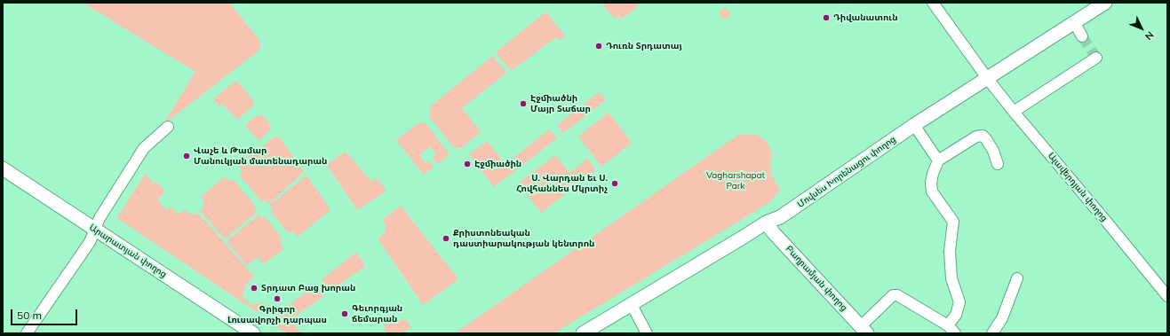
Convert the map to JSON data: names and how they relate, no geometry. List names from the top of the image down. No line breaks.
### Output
{"streets":{"main road":["Մովսես Խորենացու փողոց","Արարատյան փողոց","Բաղրամյան փողոց"],"street":["Ալավերդյան փողոց"]},"crossings":[["Մովսես Խորենացու փողոց","Ալավերդյան փողոց"],["Մովսես Խորենացու փողոց","Բաղրամյան փողոց"]],"parks":["Vagharshapat Park"],"places":["Դիվանատուն","Դուռն Տրդատայ","Էջմիածնի Մայր Տաճար","Վաչե և Թամար Մանուկյան մատենադարան","Էջմիածին","Ս. Վարդան եւ Ս. Հովհաննես Մկրտիչ","Քրիստոնեական դաստիարակության կենտրոն","Տրդատ Բաց խորան","Գրիգոր Լուսավորչի դարպաս","Գեւորգյան ճեմարան"],"scale_bar":"50 m","north":"bottom right"}
